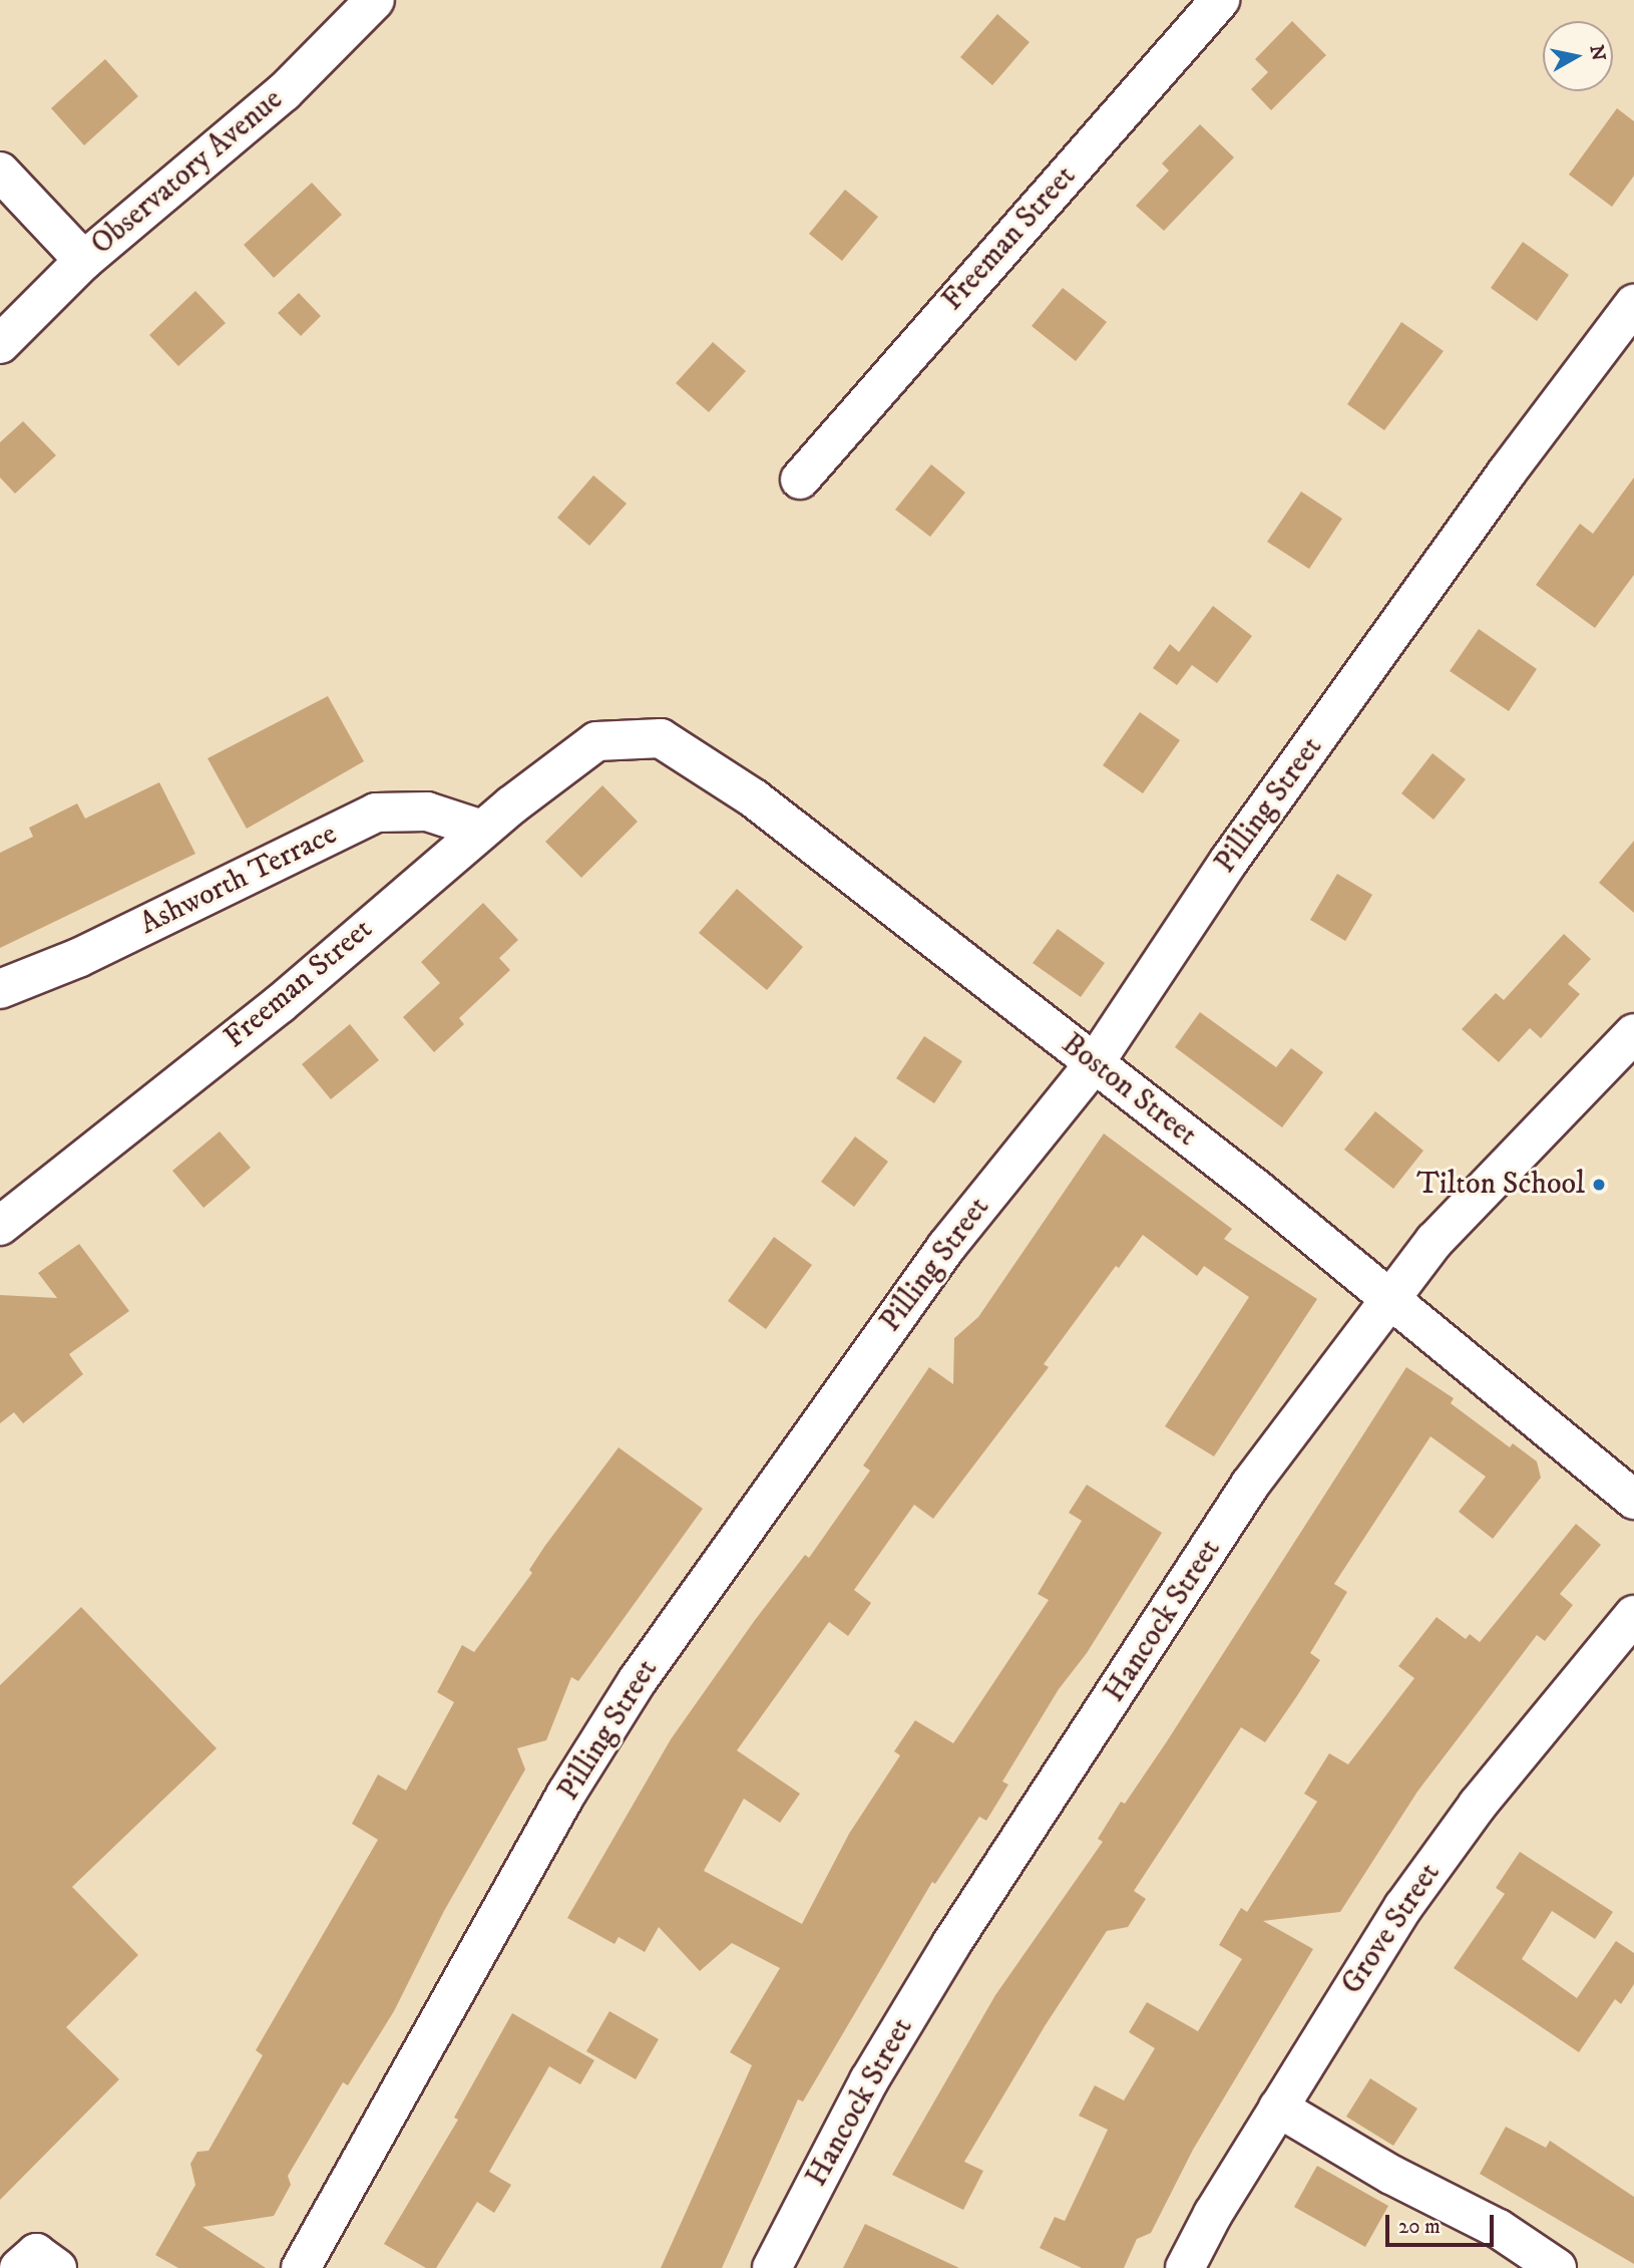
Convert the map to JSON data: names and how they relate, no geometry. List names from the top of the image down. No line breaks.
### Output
{"streets":{"street":["Observatory Avenue","Freeman Street","Pilling Street","Ashworth Terrace","Boston Street","Hancock Street","Grove Street"]},"crossings":[["Freeman Street","Ashworth Terrace"],["Freeman Street","Boston Street"],["Pilling Street","Boston Street"],["Boston Street","Hancock Street"]],"places":["Tilton School"],"scale_bar":"20 m","north":"right"}
